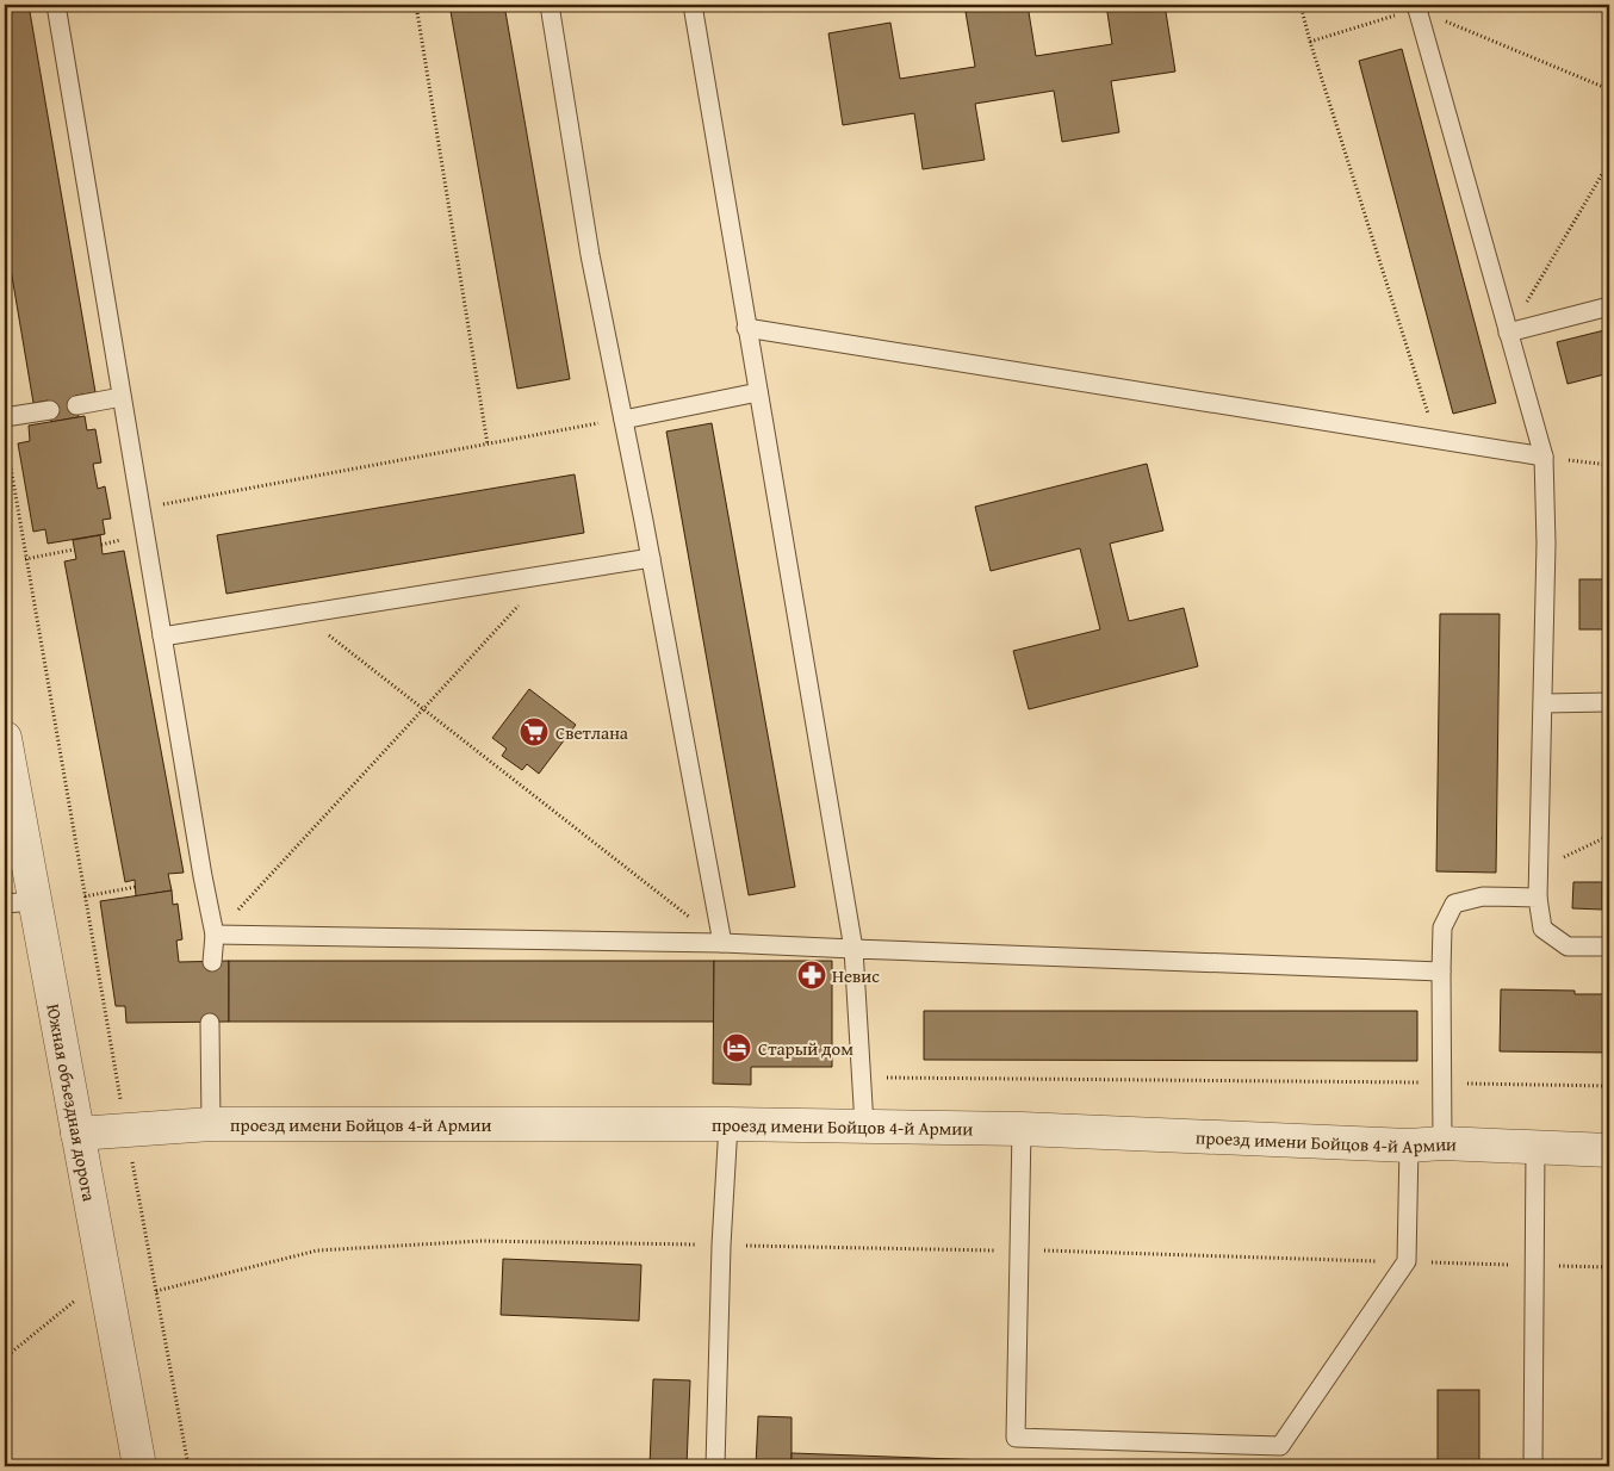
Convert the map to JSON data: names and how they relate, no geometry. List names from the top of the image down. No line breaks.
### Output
{"streets":{"street":["Южная объездная дорога","проезд имени Бойцов 4-й Армии"]},"crossings":[["Южная объездная дорога","проезд имени Бойцов 4-й Армии"]],"places":{"supermarket":["Светлана"],"pharmacy":["Невис"],"hotel":["Старый дом"]}}
